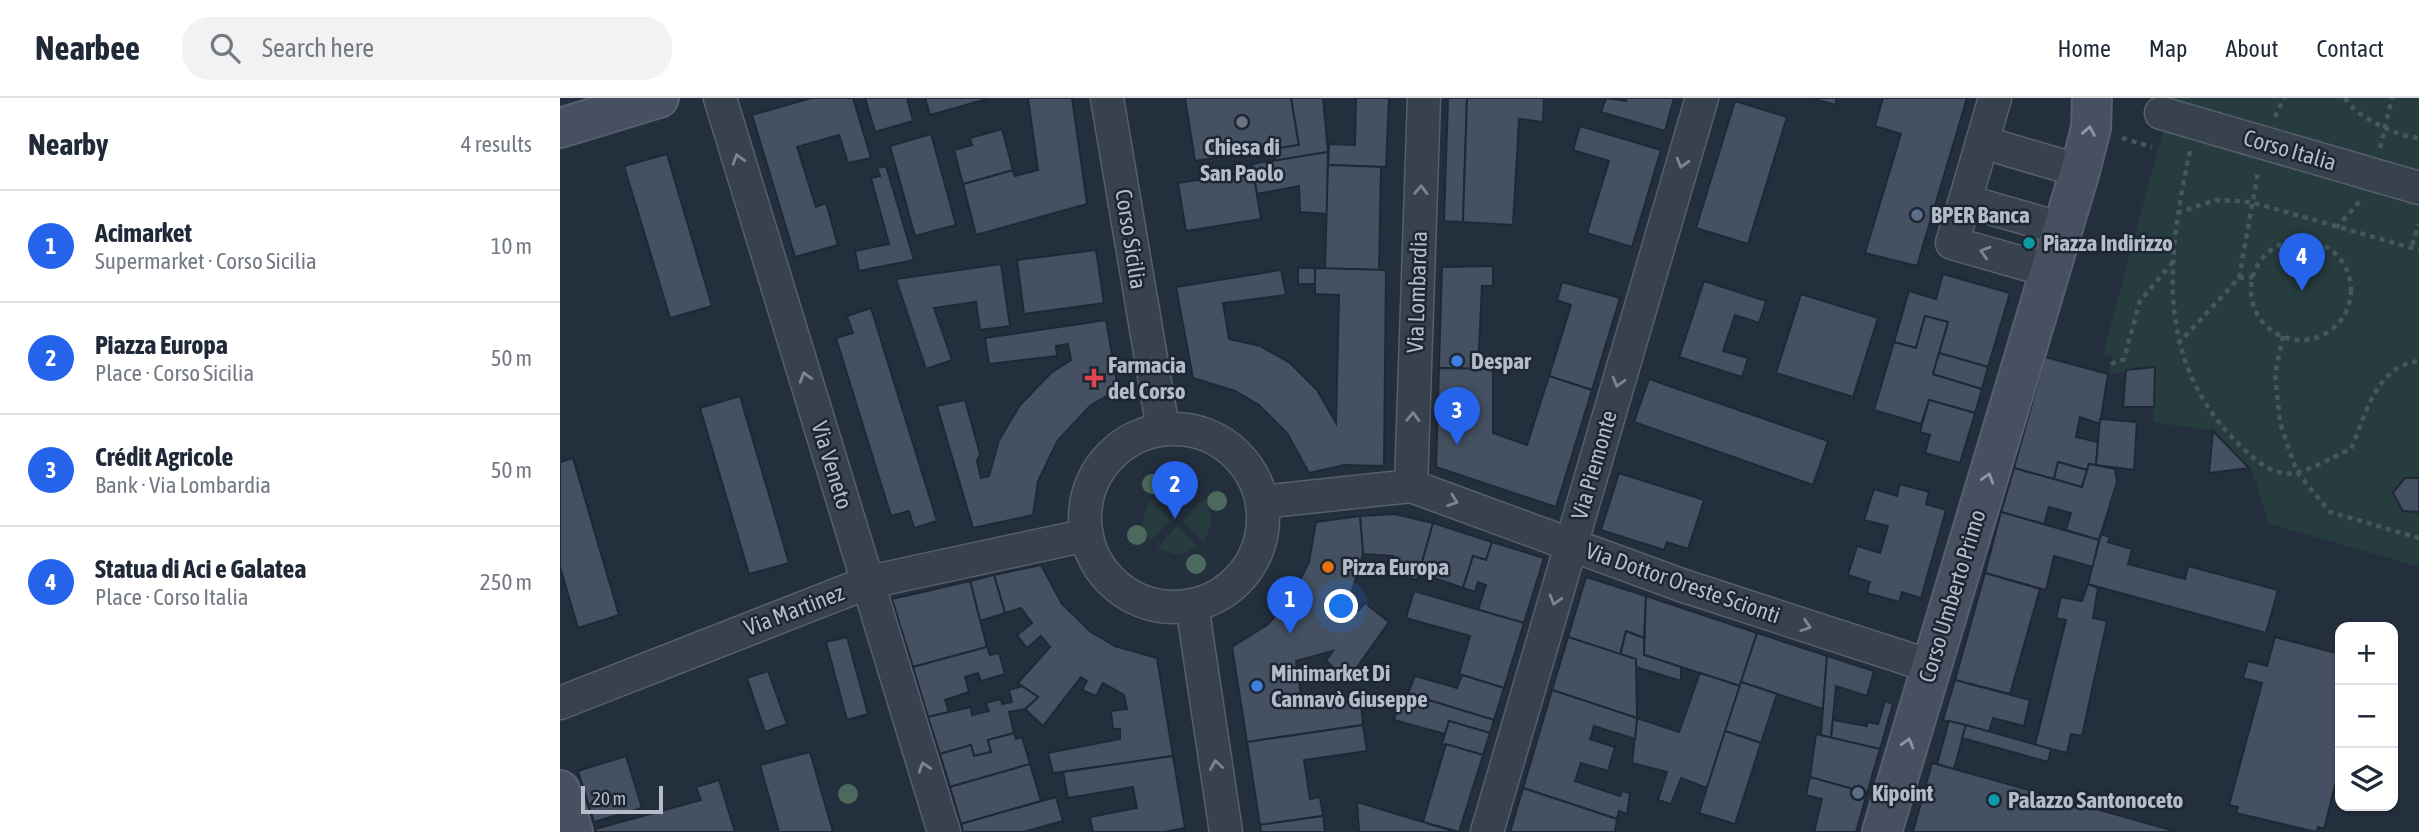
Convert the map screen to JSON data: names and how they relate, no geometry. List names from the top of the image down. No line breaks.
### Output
{"streets":{"street":["Corso Italia","Corso Sicilia","Via Lombardia","Via Veneto","Via Piemonte","Via Dottor Oreste Scionti","Corso Umberto Primo","Via Martinez"]},"crossings":[["Corso Sicilia","Via Dottor Oreste Scionti"],["Corso Sicilia","Via Martinez"],["Via Lombardia","Via Dottor Oreste Scionti"],["Via Veneto","Via Martinez"],["Via Piemonte","Via Dottor Oreste Scionti"],["Via Dottor Oreste Scionti","Corso Umberto Primo"],["Via Dottor Oreste Scionti","Via Martinez"]],"one_way":["Via Lombardia","Via Veneto","Via Piemonte","Via Dottor Oreste Scionti","Corso Umberto Primo"],"places":{"other":["Chiesa di San Paolo","BPER Banca","Piazza Indirizzo","Despar","Pizza Europa","Minimarket Di Cannavò Giuseppe","Kipoint","Palazzo Santonoceto"],"health":["Farmacia del Corso"]},"scale_bar":"20 m","page":{"header":"Nearbee","search":"Search here","nav":["Home","Map","About","Contact"],"heading":["Nearby","4 results"],"list":[{"mark":"1","name":"Acimarket","note":"Supermarket · Corso Sicilia","value":"10 m"},{"mark":"2","name":"Piazza Europa","note":"Place · Corso Sicilia","value":"50 m"},{"mark":"3","name":"Crédit Agricole","note":"Bank · Via Lombardia","value":"50 m"},{"mark":"4","name":"Statua di Aci e Galatea","note":"Place · Corso Italia","value":"250 m"}],"pins":["4","3","2","1"],"map_buttons":["+","−"],"scale":"20 m"}}
